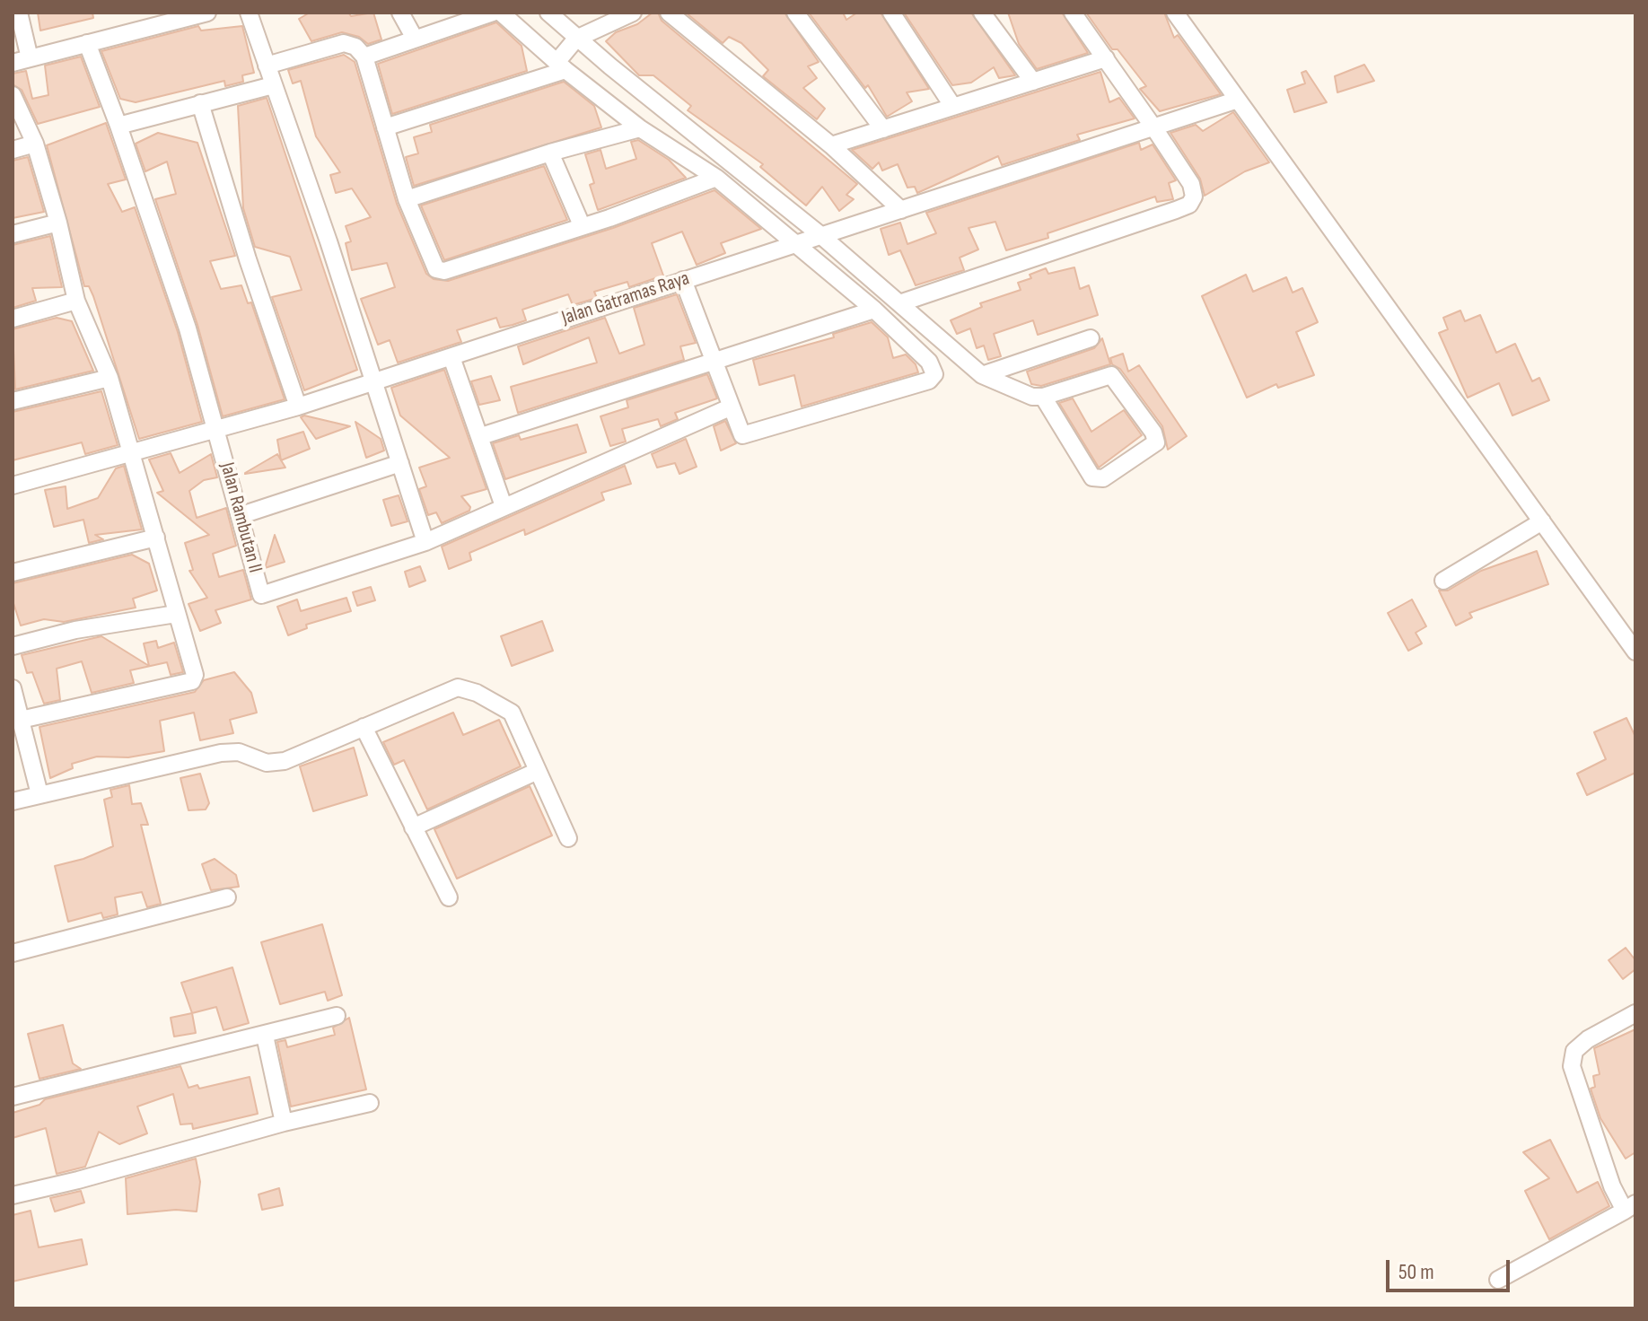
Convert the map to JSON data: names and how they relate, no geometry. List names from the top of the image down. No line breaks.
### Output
{"streets":{"street":["Jalan Gatramas Raya","Jalan Rambutan II"]},"crossings":[["Jalan Gatramas Raya","Jalan Rambutan II"]],"scale_bar":"50 m"}
